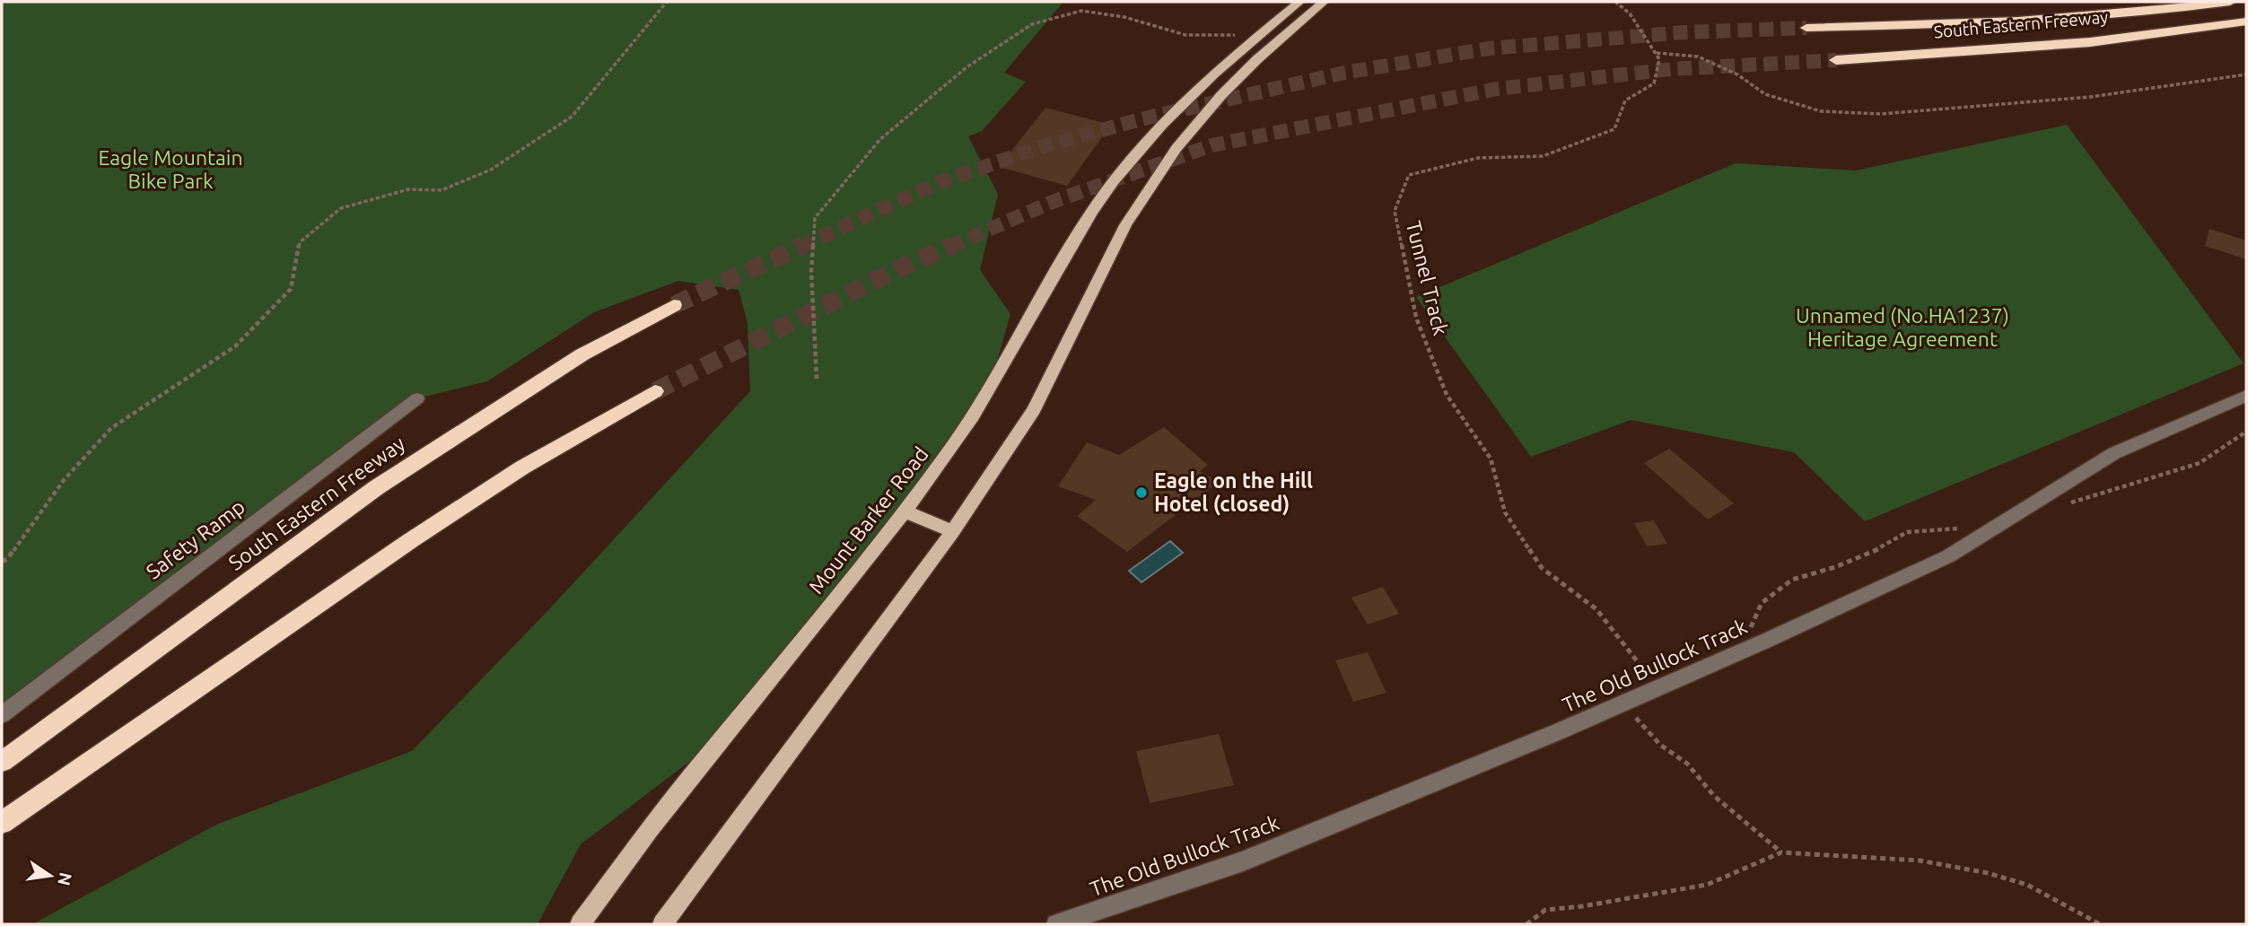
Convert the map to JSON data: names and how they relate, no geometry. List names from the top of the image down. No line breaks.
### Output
{"streets":{"highway":["South Eastern Freeway"],"main road":["Mount Barker Road"],"street":["Safety Ramp","The Old Bullock Track"],"path":["Tunnel Track"]},"crossings":[["Tunnel Track","The Old Bullock Track"]],"parks":["Eagle Mountain Bike Park","Unnamed (No.HA1237) Heritage Agreement"],"places":["Eagle on the Hill Hotel (closed)"],"north":"right"}
